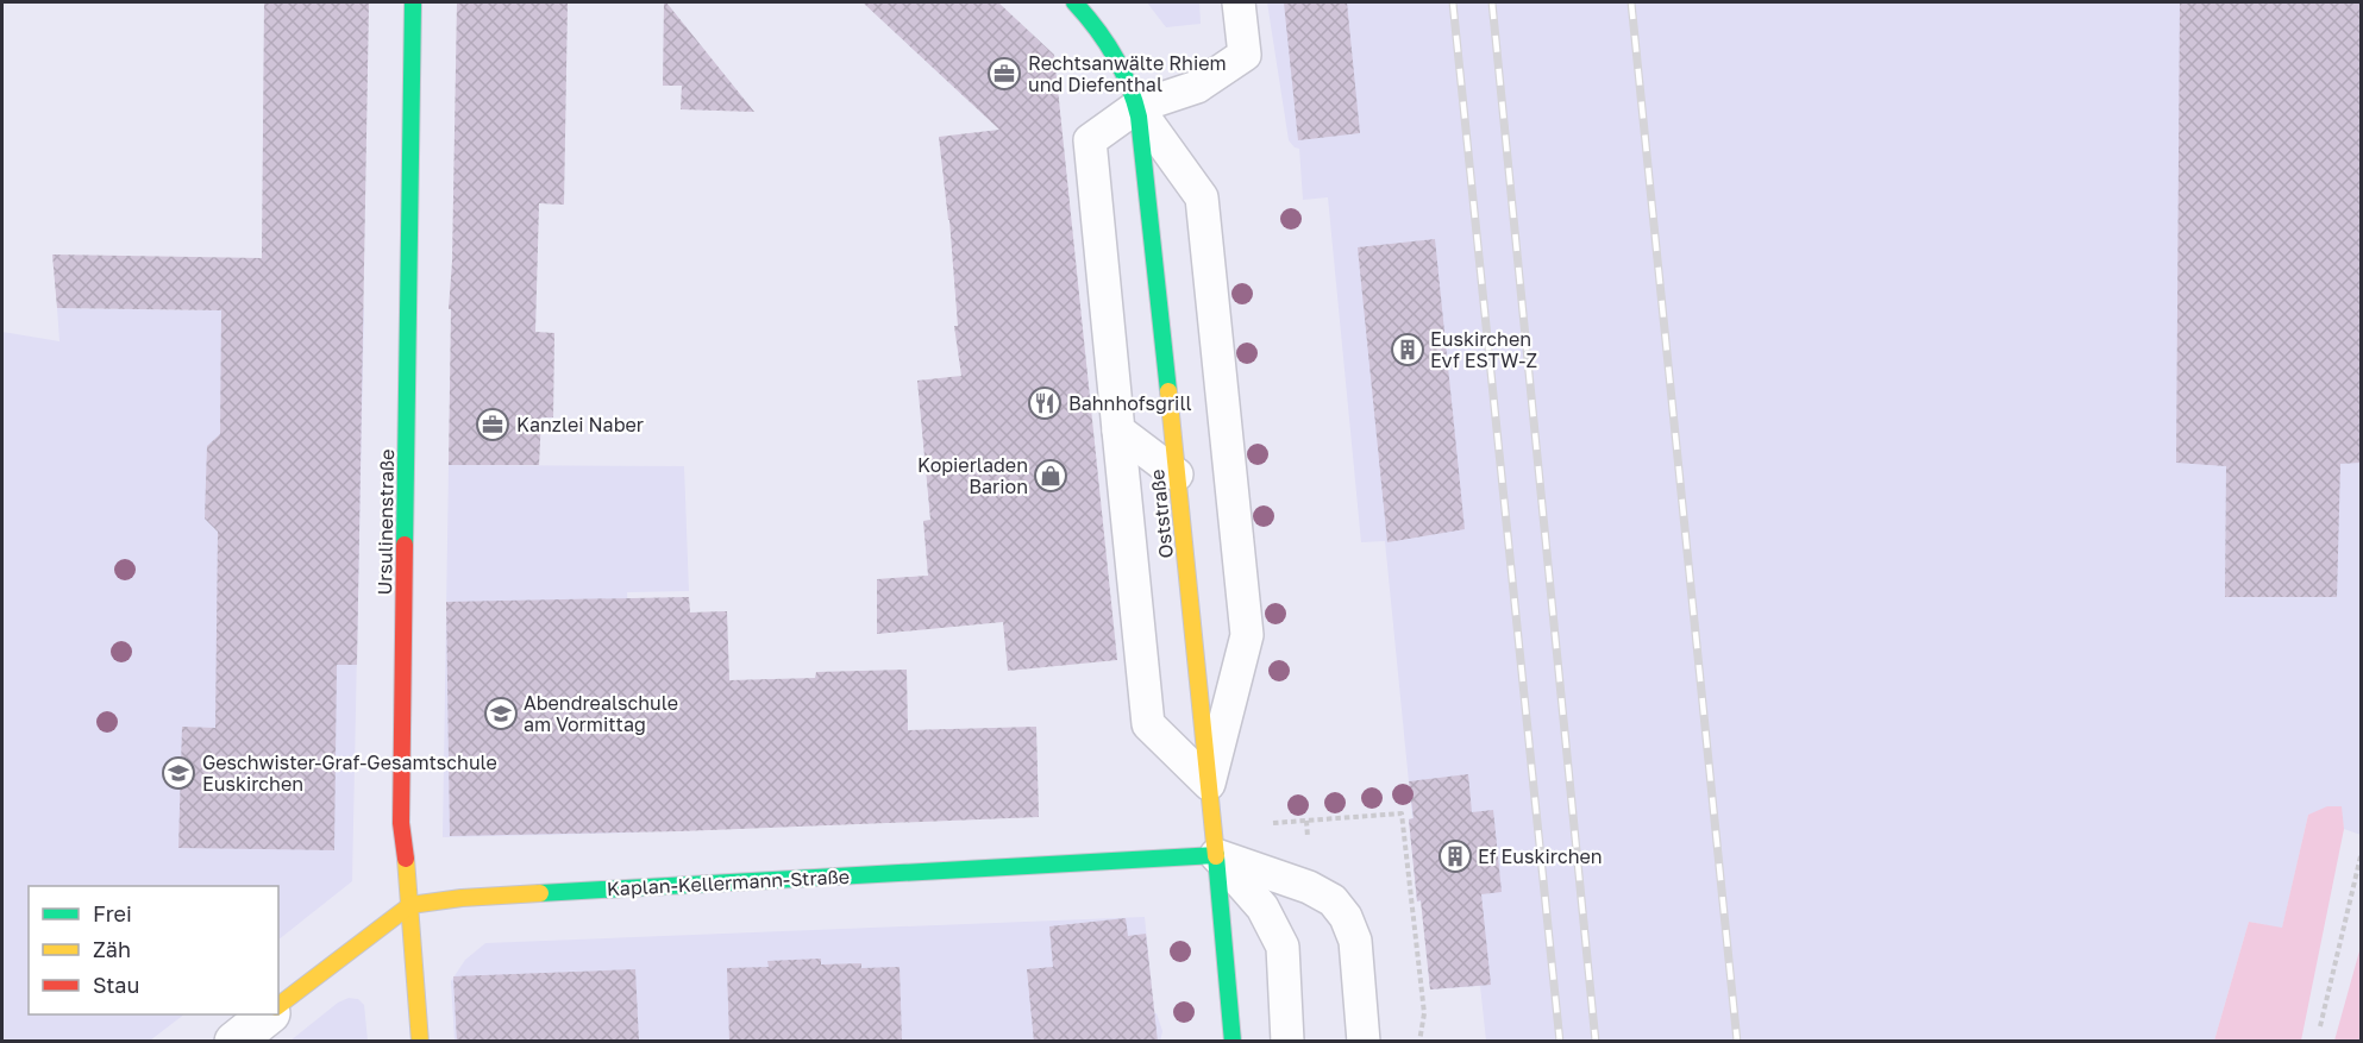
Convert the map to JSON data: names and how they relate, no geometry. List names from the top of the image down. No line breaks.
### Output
{"streets":{"street":["Oststraße","Ursulinenstraße","Kaplan-Kellermann-Straße"]},"crossings":[["Oststraße","Kaplan-Kellermann-Straße"],["Ursulinenstraße","Kaplan-Kellermann-Straße"]],"places":{"office":["Rechtsanwälte Rhiem und Diefenthal","Kanzlei Naber"],"building":["Euskirchen Evf ESTW-Z","Ef Euskirchen"],"restaurant":["Bahnhofsgrill"],"shop":["Kopierladen Barion"],"school or university":["Abendrealschule am Vormittag","Geschwister-Graf-Gesamtschule Euskirchen"]},"legend":["Frei","Zäh","Stau"]}
